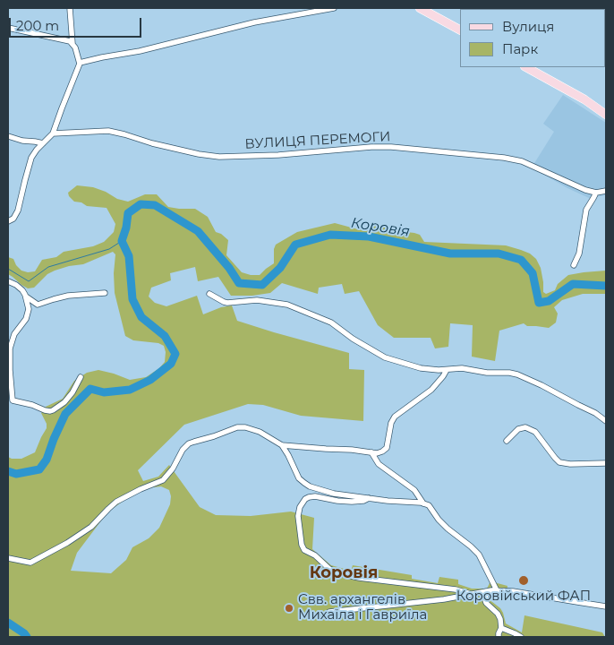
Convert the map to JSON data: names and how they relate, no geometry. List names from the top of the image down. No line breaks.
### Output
{"streets":{"street":["ВУЛИЦЯ ПЕРЕМОГИ"]},"districts":["Коровія"],"water":["Коровія"],"places":["Коровійський ФАП","Свв. архангелів Михаїла і Гавриїла"],"legend":["Вулиця","Парк"],"scale_bar":"200 m"}
